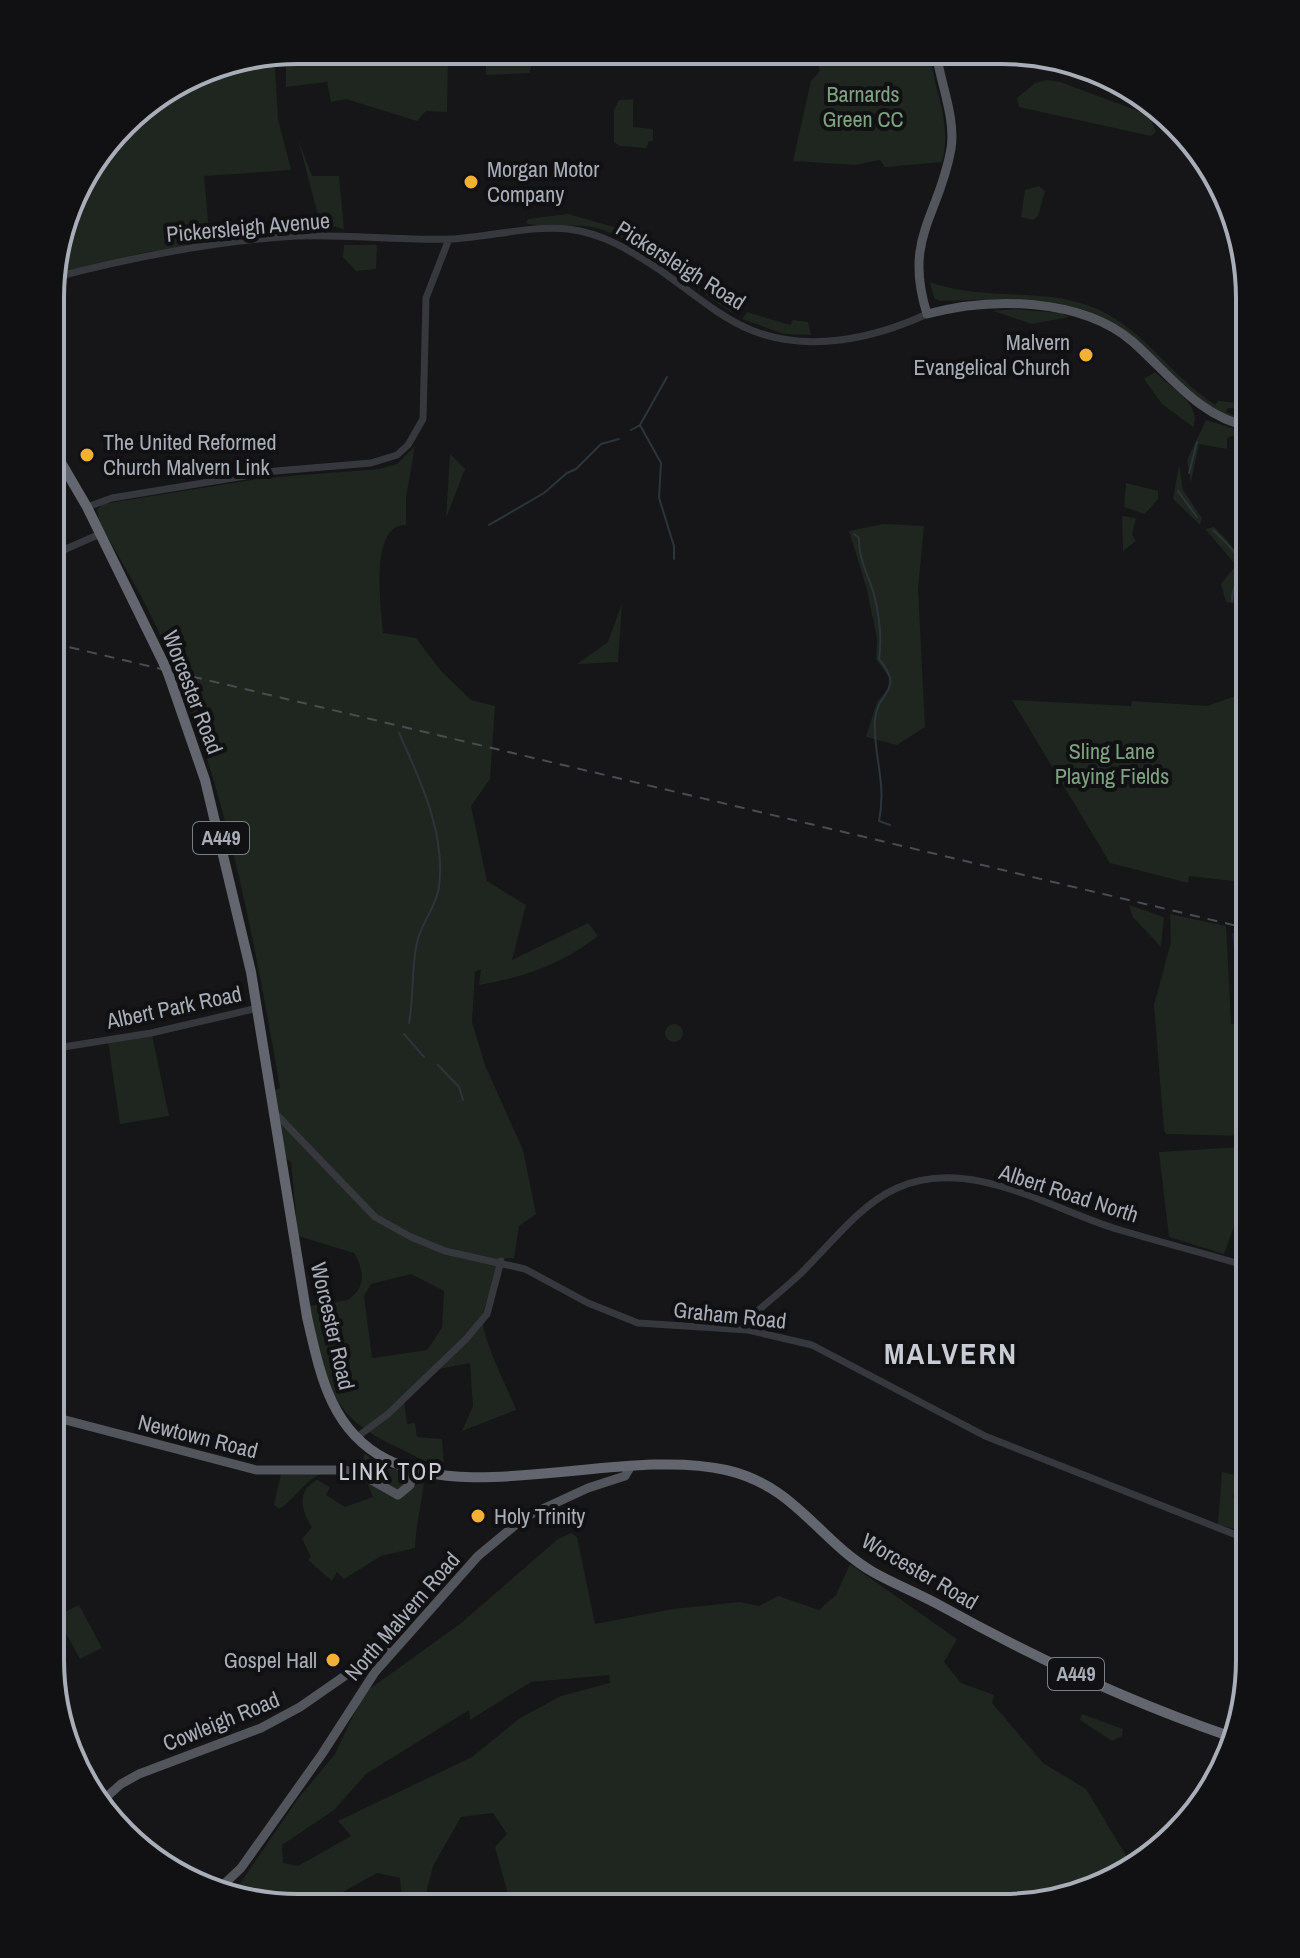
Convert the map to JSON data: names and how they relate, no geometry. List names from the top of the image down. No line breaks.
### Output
{"streets":{"highway":["Worcester Road","A449"],"main road":["Pickersleigh Road","Newtown Road","North Malvern Road","Cowleigh Road"],"street":["Pickersleigh Avenue","Albert Park Road","Albert Road North","Graham Road"]},"crossings":[["Pickersleigh Avenue","Pickersleigh Road"],["Worcester Road","Albert Park Road"],["Worcester Road","Graham Road"],["Worcester Road","Newtown Road"],["Worcester Road","North Malvern Road"],["Albert Road North","Graham Road"],["North Malvern Road","Cowleigh Road"]],"districts":["MALVERN","LINK TOP"],"parks":["Barnards Green CC","Sling Lane Playing Fields"],"places":["Morgan Motor Company","Malvern Evangelical Church","The United Reformed Church Malvern Link","Holy Trinity","Gospel Hall"]}
